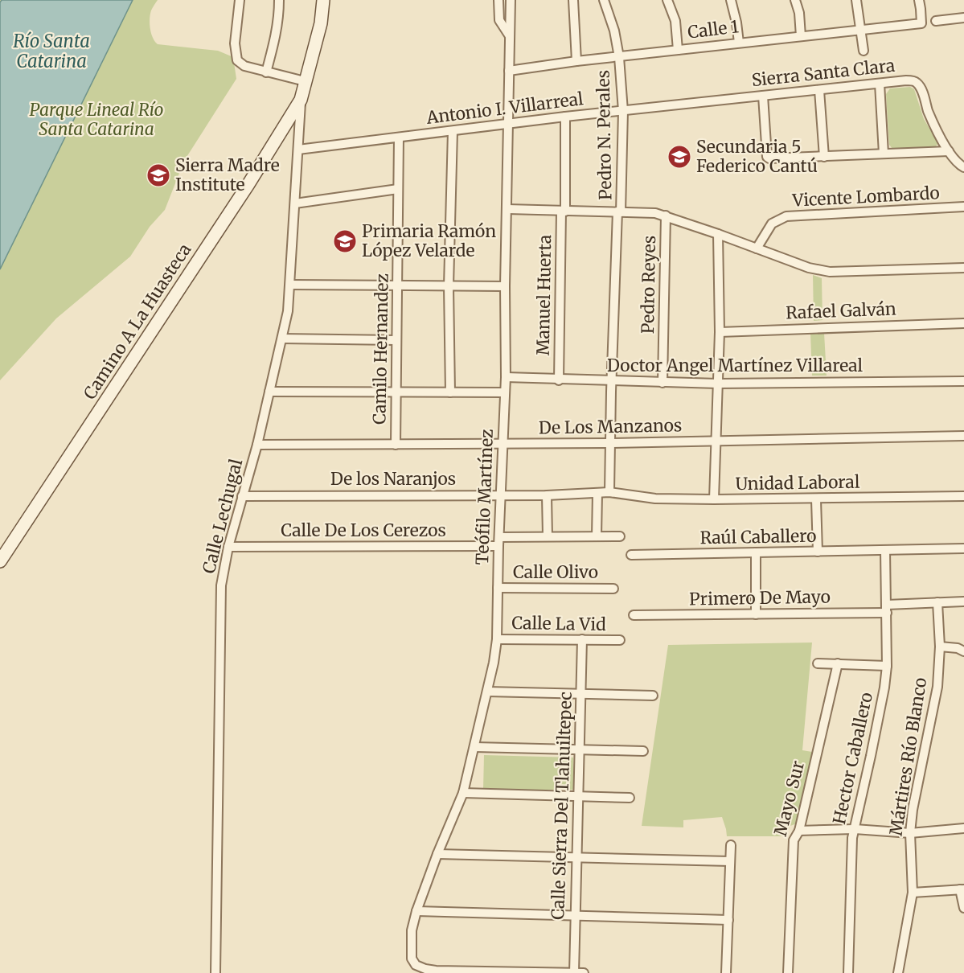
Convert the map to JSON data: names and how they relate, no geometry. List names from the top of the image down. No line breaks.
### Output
{"streets":{"street":["Calle 1","Sierra Santa Clara","Antonio I. Villarreal","Pedro N. Perales","Vicente Lombardo","Pedro Reyes","Manuel Huerta","Rafael Galván","Camino A La Huasteca","Camilo Hernandez","Doctor Angel Martínez Villareal","De Los Manzanos","De los Naranjos","Unidad Laboral","Teófilo Martínez","Calle Lechugal","Calle De Los Cerezos","Raúl Caballero","Calle Olivo","Primero De Mayo","Calle La Vid","Mártires Río Blanco","Hector Caballero","Mayo Sur","Calle Sierra Del Tlahuiltepec"]},"crossings":[["Calle 1","Pedro N. Perales"],["Calle 1","Teófilo Martínez"],["Sierra Santa Clara","Antonio I. Villarreal"],["Antonio I. Villarreal","Pedro N. Perales"],["Antonio I. Villarreal","Manuel Huerta"],["Antonio I. Villarreal","Camilo Hernandez"],["Antonio I. Villarreal","Teófilo Martínez"],["Antonio I. Villarreal","Calle Lechugal"],["Pedro N. Perales","Doctor Angel Martínez Villareal"],["Pedro N. Perales","De Los Manzanos"],["Pedro N. Perales","De los Naranjos"],["Pedro Reyes","Doctor Angel Martínez Villareal"],["Manuel Huerta","Doctor Angel Martínez Villareal"],["Camino A La Huasteca","Calle Lechugal"],["Camilo Hernandez","De Los Manzanos"],["Doctor Angel Martínez Villareal","Teófilo Martínez"],["De Los Manzanos","Teófilo Martínez"],["De Los Manzanos","Calle Lechugal"],["De los Naranjos","Unidad Laboral"],["De los Naranjos","Teófilo Martínez"],["De los Naranjos","Calle Lechugal"],["Teófilo Martínez","Calle De Los Cerezos"],["Teófilo Martínez","Calle Olivo"],["Teófilo Martínez","Calle La Vid"],["Calle Lechugal","Calle De Los Cerezos"],["Raúl Caballero","Hector Caballero"],["Primero De Mayo","Mártires Río Blanco"],["Primero De Mayo","Hector Caballero"],["Calle La Vid","Calle Sierra Del Tlahuiltepec"]],"water":["Río Santa Catarina"],"parks":["Parque Lineal Río Santa Catarina"],"places":{"school or university":["Secundaria 5 Federico Cantú","Sierra Madre Institute","Primaria Ramón López Velarde"]}}
